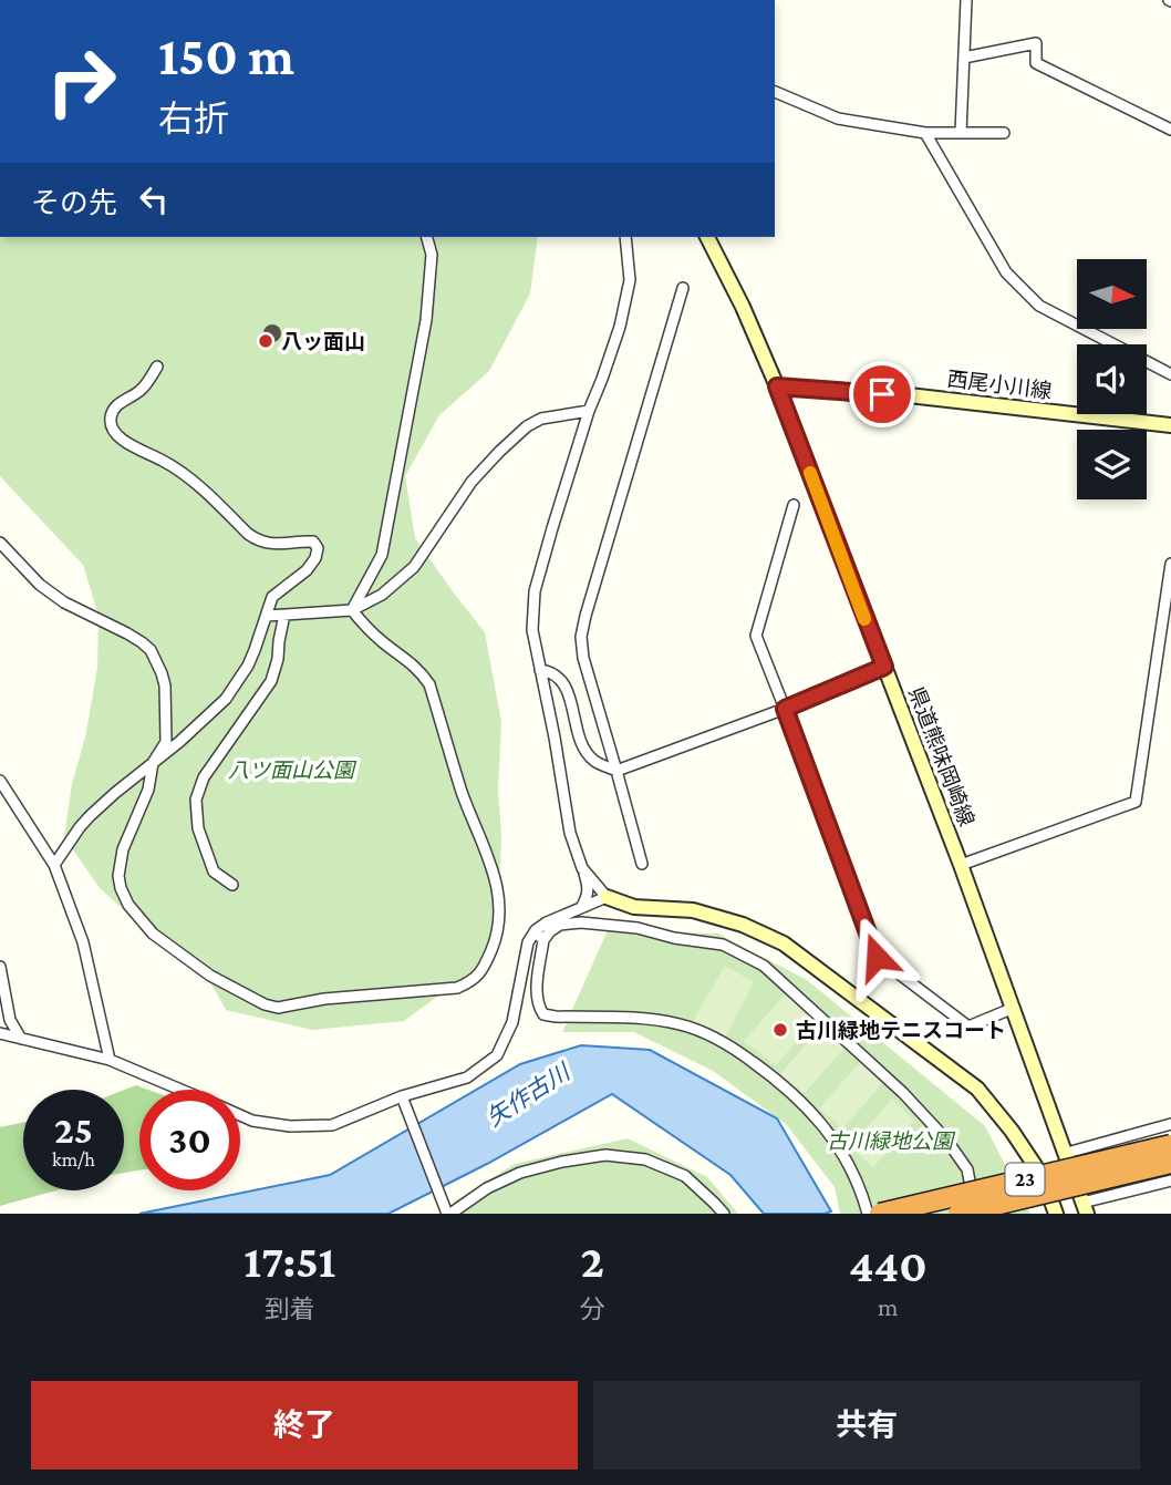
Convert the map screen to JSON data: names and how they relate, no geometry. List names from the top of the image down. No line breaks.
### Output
{"streets":{"highway":["23"],"main road":["西尾小川線","県道熊味岡崎線"]},"crossings":[["西尾小川線","県道熊味岡崎線"]],"water":["矢作古川"],"parks":["八ツ面山公園","古川緑地公園"],"places":["八ッ面山","古川緑地テニスコート"],"north":"right","page":{"turn":["150 m","右折"],"then":"その先","speed":"25 km/h","limit":"30","eta":["17:51","到着","2","分","440","m"],"buttons":["終了","共有"]}}
